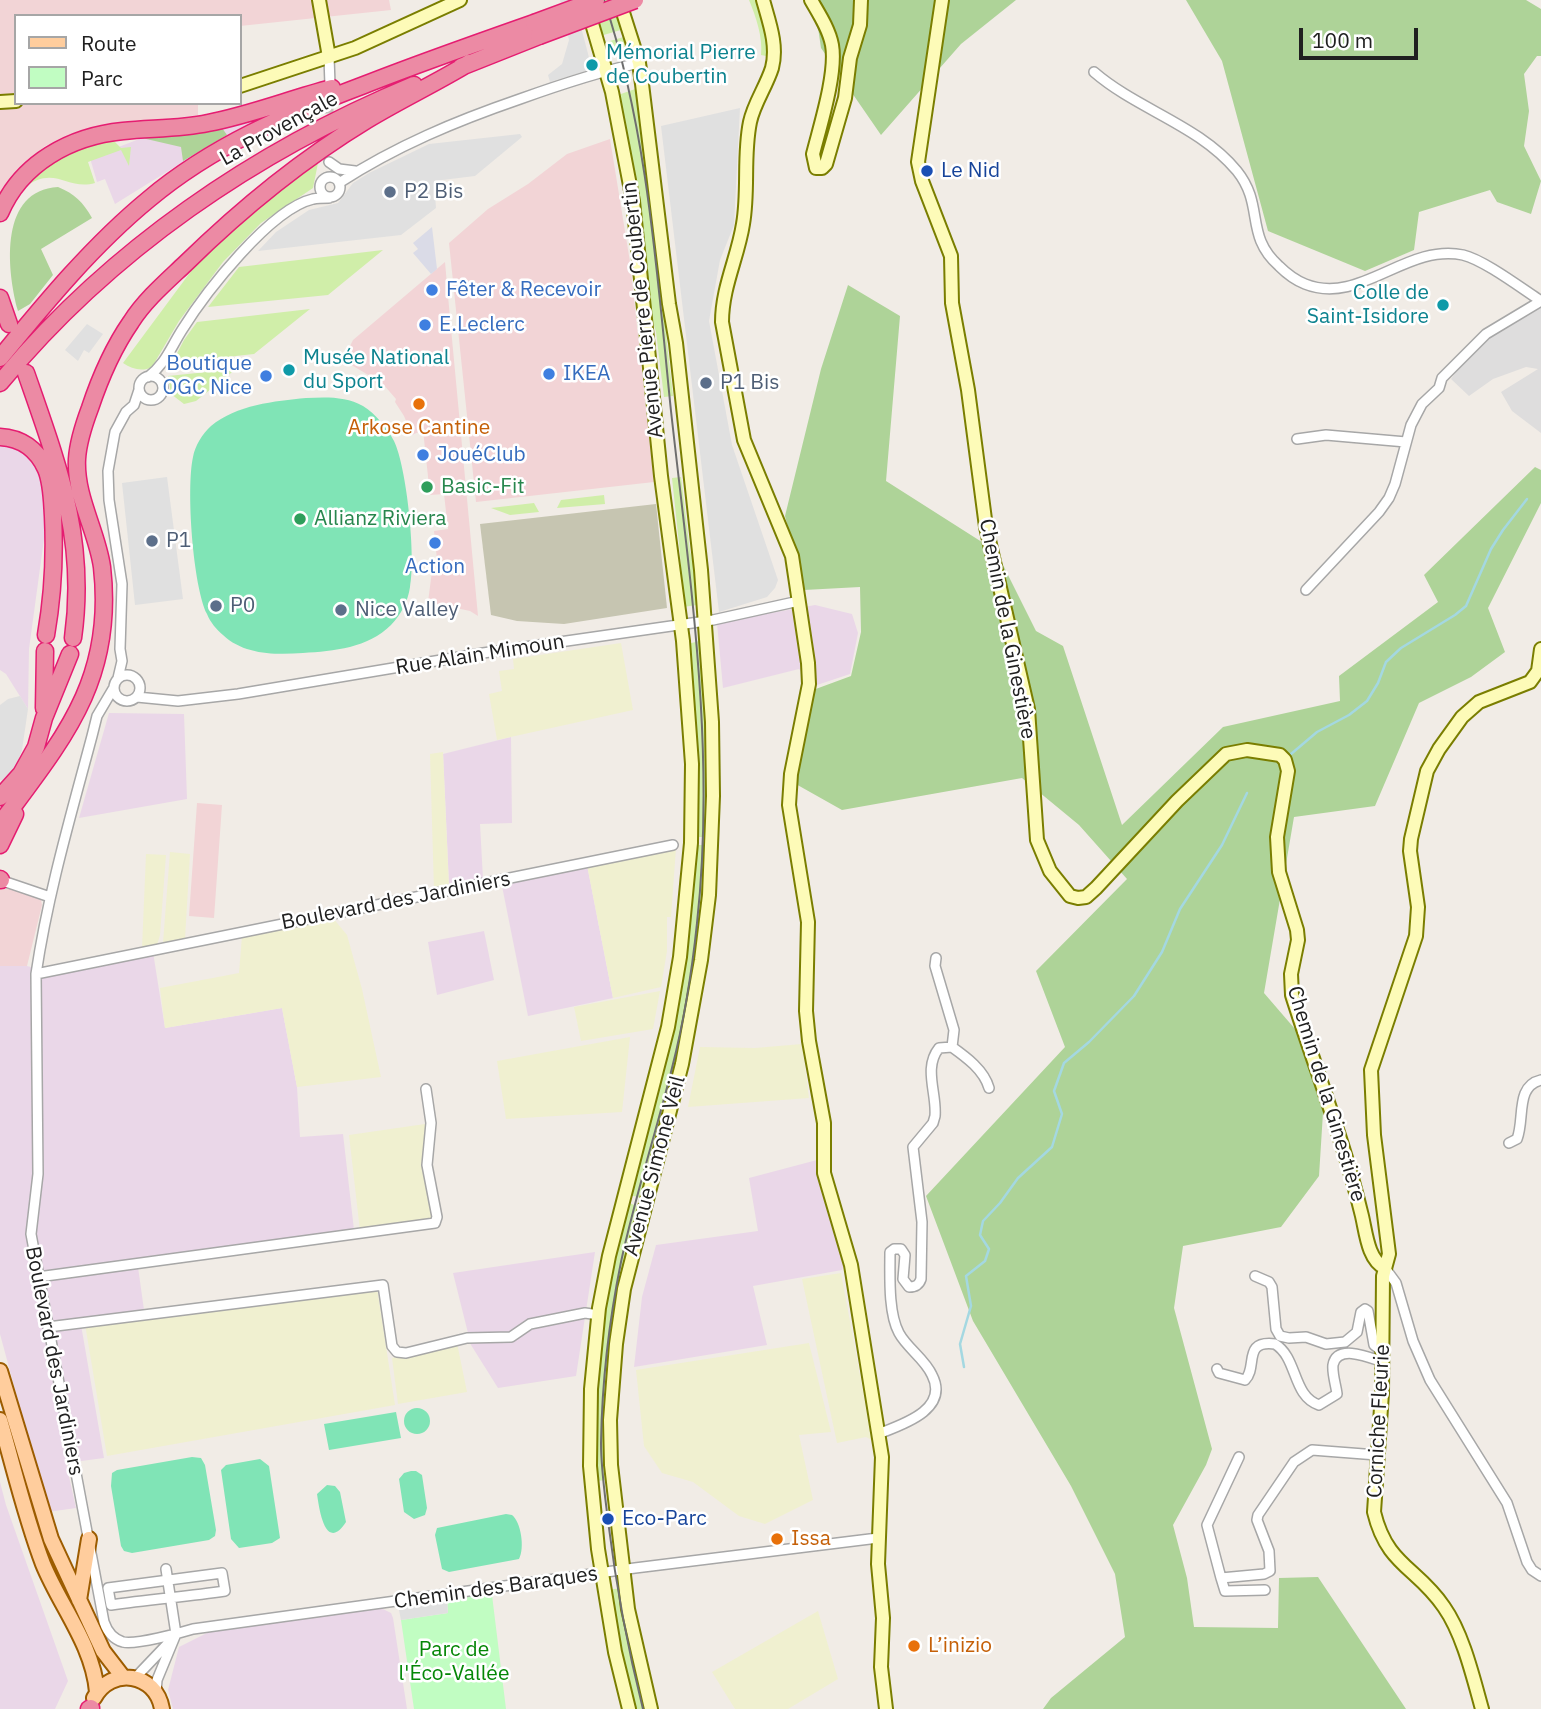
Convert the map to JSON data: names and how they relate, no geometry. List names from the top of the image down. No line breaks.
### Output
{"streets":{"highway":["La Provençale"],"main road":["Avenue Pierre de Coubertin","Chemin de la Ginestière","Avenue Simone Veil","Corniche Fleurie"],"street":["Rue Alain Mimoun","Boulevard des Jardiniers","Chemin des Baraques"]},"crossings":[["Avenue Pierre de Coubertin","Rue Alain Mimoun"],["Avenue Pierre de Coubertin","Avenue Simone Veil"],["Chemin de la Ginestière","Corniche Fleurie"],["Rue Alain Mimoun","Boulevard des Jardiniers"],["Rue Alain Mimoun","Avenue Simone Veil"],["Boulevard des Jardiniers","Chemin des Baraques"],["Avenue Simone Veil","Chemin des Baraques"]],"parks":["Parc de l'Éco-Vallée"],"places":["Mémorial Pierre de Coubertin","Le Nid","P2 Bis","Fêter & Recevoir","Colle de Saint-Isidore","E.Leclerc","Musée National du Sport","IKEA","Boutique OGC Nice","P1 Bis","Arkose Cantine","JouéClub","Basic-Fit","Allianz Riviera","P1","Action","P0","Nice Valley","Eco-Parc","Issa","L’inizio"],"legend":["Route","Parc"],"scale_bar":"100 m"}
